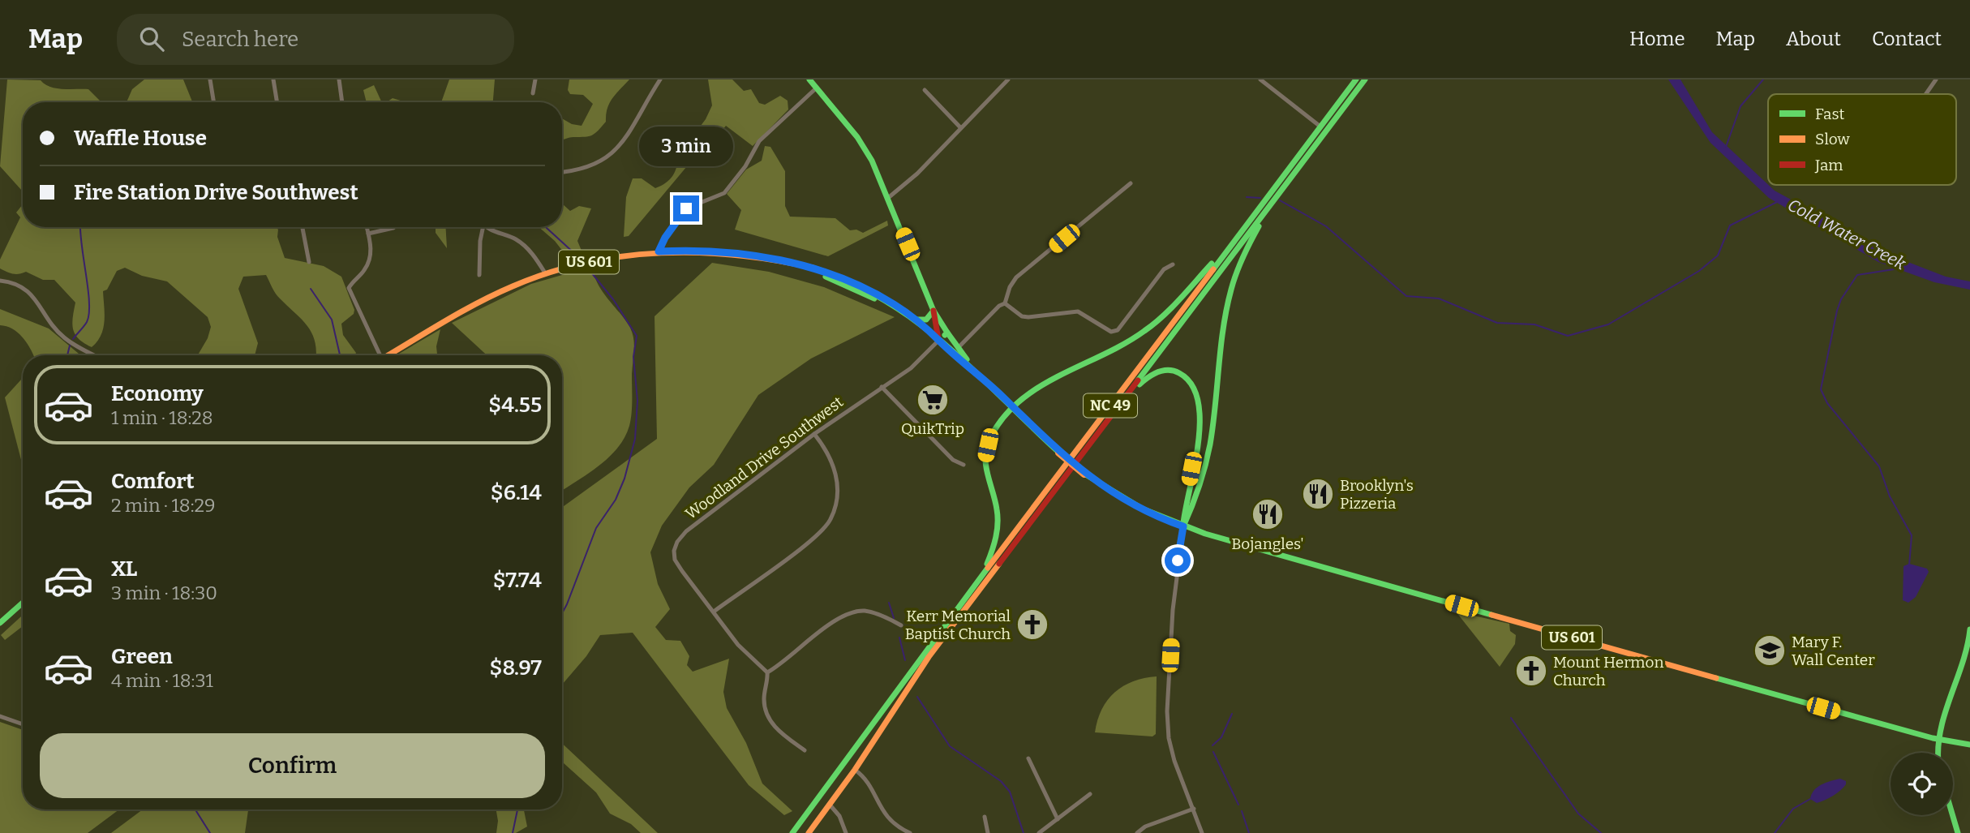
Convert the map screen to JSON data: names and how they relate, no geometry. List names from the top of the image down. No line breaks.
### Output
{"streets":{"main road":["US 601","NC 49"],"street":["Woodland Drive Southwest"]},"crossings":[["US 601","Woodland Drive Southwest"]],"water":["Cold Water Creek"],"places":{"supermarket":["QuikTrip"],"restaurant":["Brooklyn's Pizzeria","Bojangles'"],"church":["Kerr Memorial Baptist Church","Mount Hermon Church"],"school or university":["Mary F. Wall Center"]},"legend":["Fast","Slow","Jam"],"page":{"header":"Map","search":"Search here","nav":["Home","Map","About","Contact"],"banner":["Waffle House","Fire Station Drive Southwest"],"bubble":"3 min","list":[{"name":"Economy","note":"1 min · 18:28","value":"$4.55"},{"name":"Comfort","note":"2 min · 18:29","value":"$6.14"},{"name":"XL","note":"3 min · 18:30","value":"$7.74"},{"name":"Green","note":"4 min · 18:31","value":"$8.97"}],"buttons":"Confirm"}}
